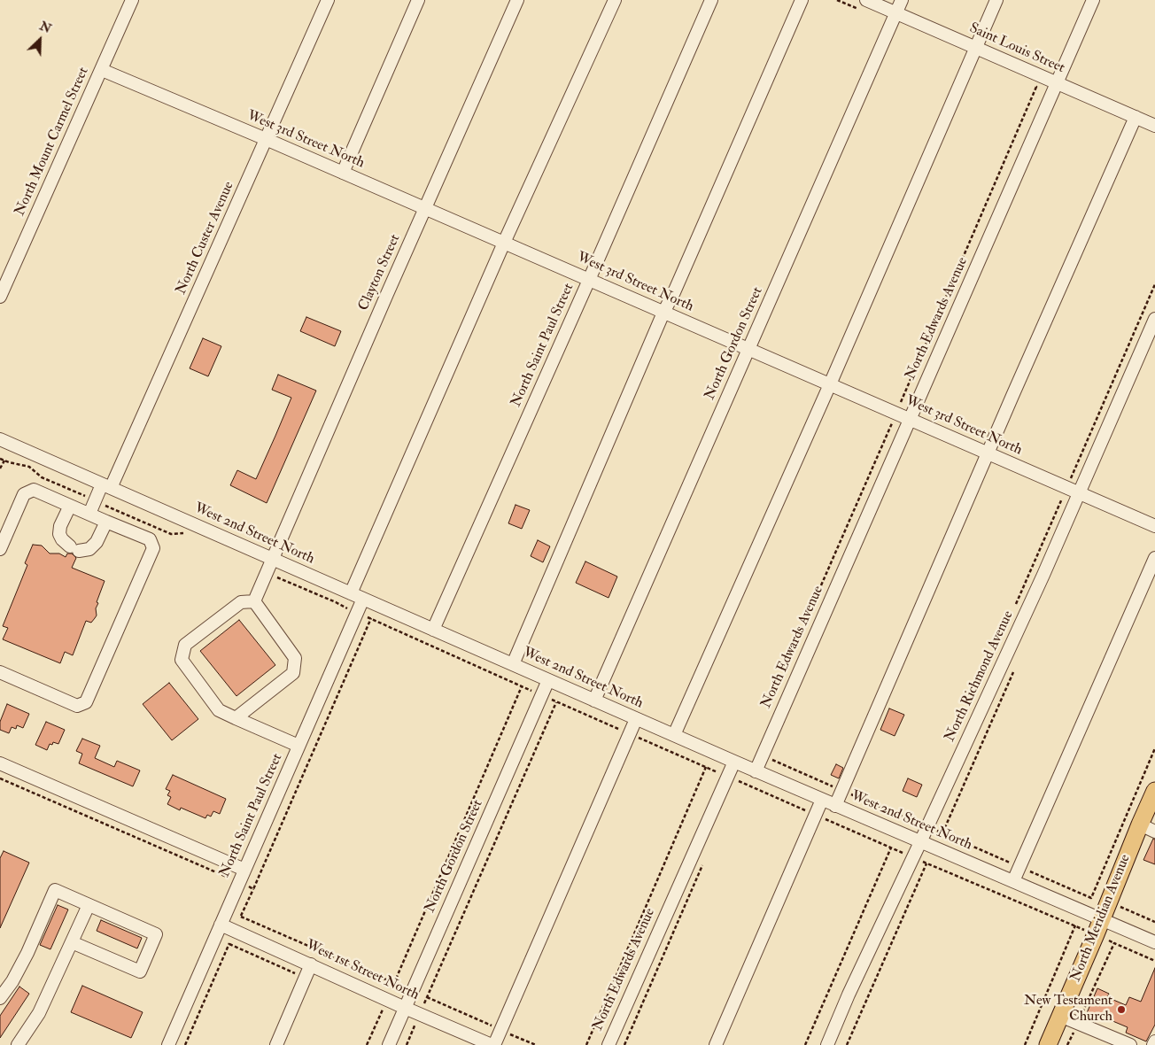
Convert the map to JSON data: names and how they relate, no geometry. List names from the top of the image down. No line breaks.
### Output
{"streets":{"main road":["North Meridian Avenue"],"street":["Saint Louis Street","West 3rd Street North","North Mount Carmel Street","North Custer Avenue","Clayton Street","North Edwards Avenue","North Gordon Street","North Saint Paul Street","West 2nd Street North","North Richmond Avenue","West 1st Street North"]},"crossings":[["Saint Louis Street","North Edwards Avenue"],["Saint Louis Street","North Gordon Street"],["West 3rd Street North","North Mount Carmel Street"],["West 3rd Street North","North Custer Avenue"],["West 3rd Street North","Clayton Street"],["West 3rd Street North","North Edwards Avenue"],["West 3rd Street North","North Gordon Street"],["West 3rd Street North","North Saint Paul Street"],["West 3rd Street North","North Richmond Avenue"],["North Custer Avenue","West 2nd Street North"],["Clayton Street","West 2nd Street North"],["North Edwards Avenue","West 2nd Street North"],["North Gordon Street","West 2nd Street North"],["North Gordon Street","West 1st Street North"],["North Saint Paul Street","West 2nd Street North"],["North Saint Paul Street","West 1st Street North"],["West 2nd Street North","North Richmond Avenue"],["West 2nd Street North","North Meridian Avenue"]],"places":["New Testament Church"],"north":"top right"}
